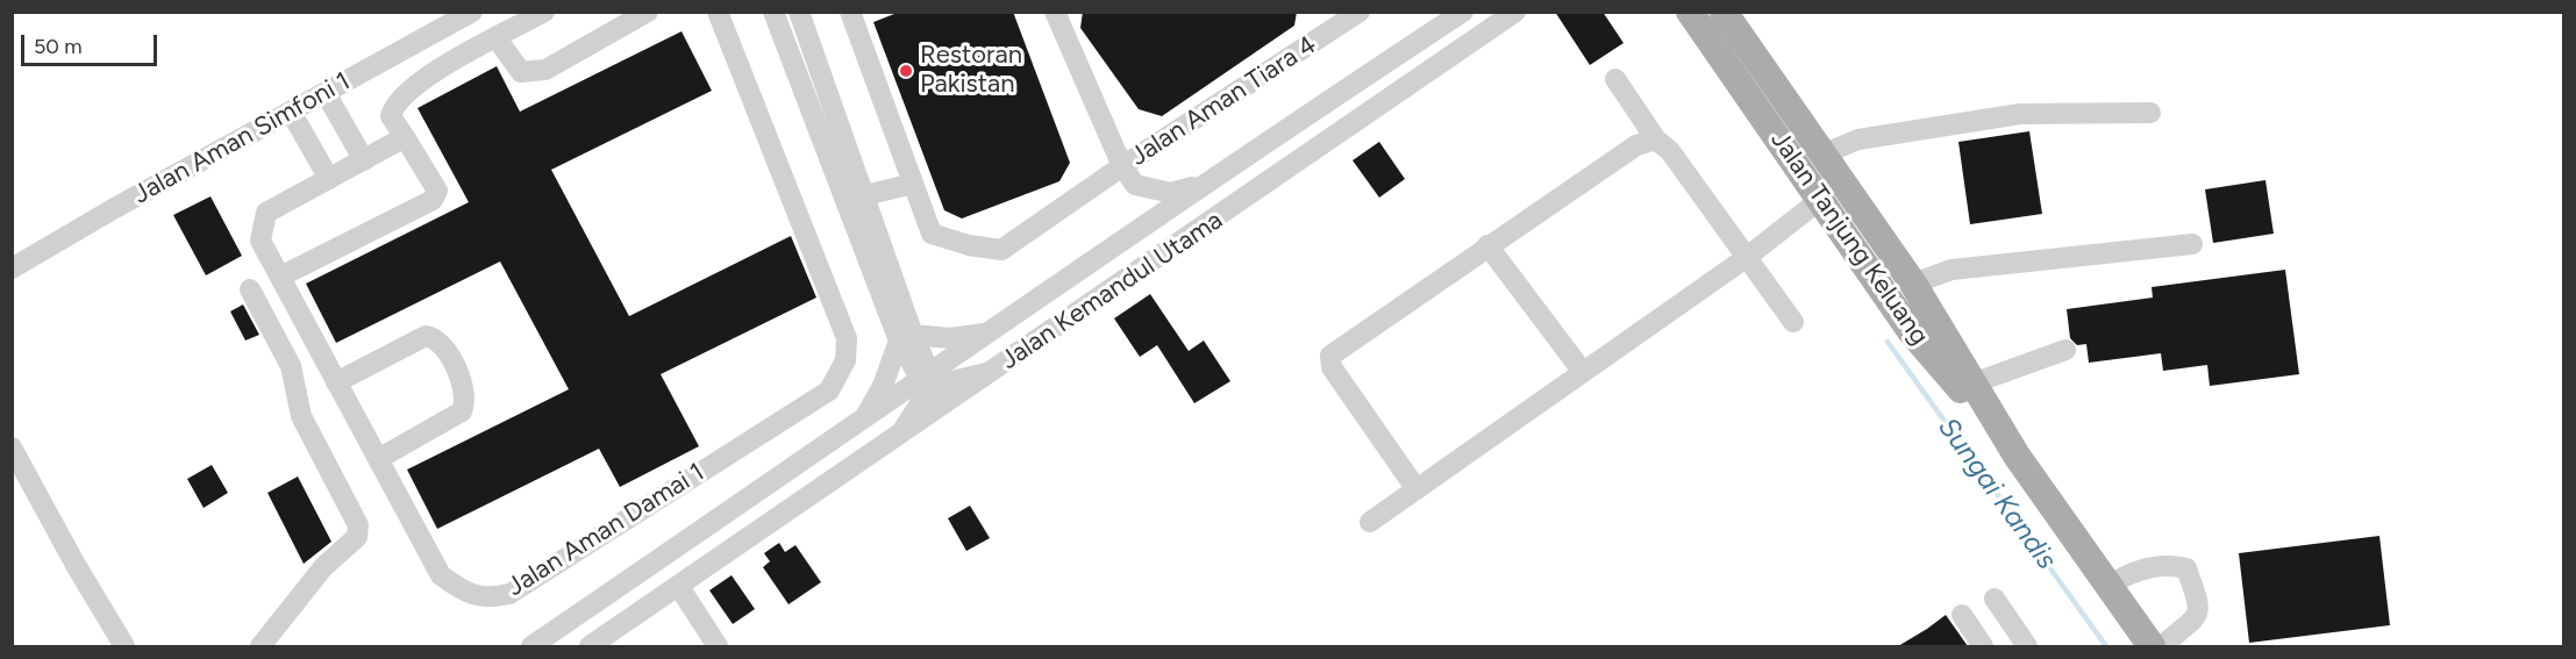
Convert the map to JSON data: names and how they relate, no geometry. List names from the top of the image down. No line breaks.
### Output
{"streets":{"main road":["Jalan Tanjung Keluang"],"street":["Jalan Aman Tiara 4","Jalan Aman Simfoni 1","Jalan Kemandul Utama","Jalan Aman Damai 1"]},"water":["Sungai Kandis"],"places":["Restoran Pakistan"],"scale_bar":"50 m"}
